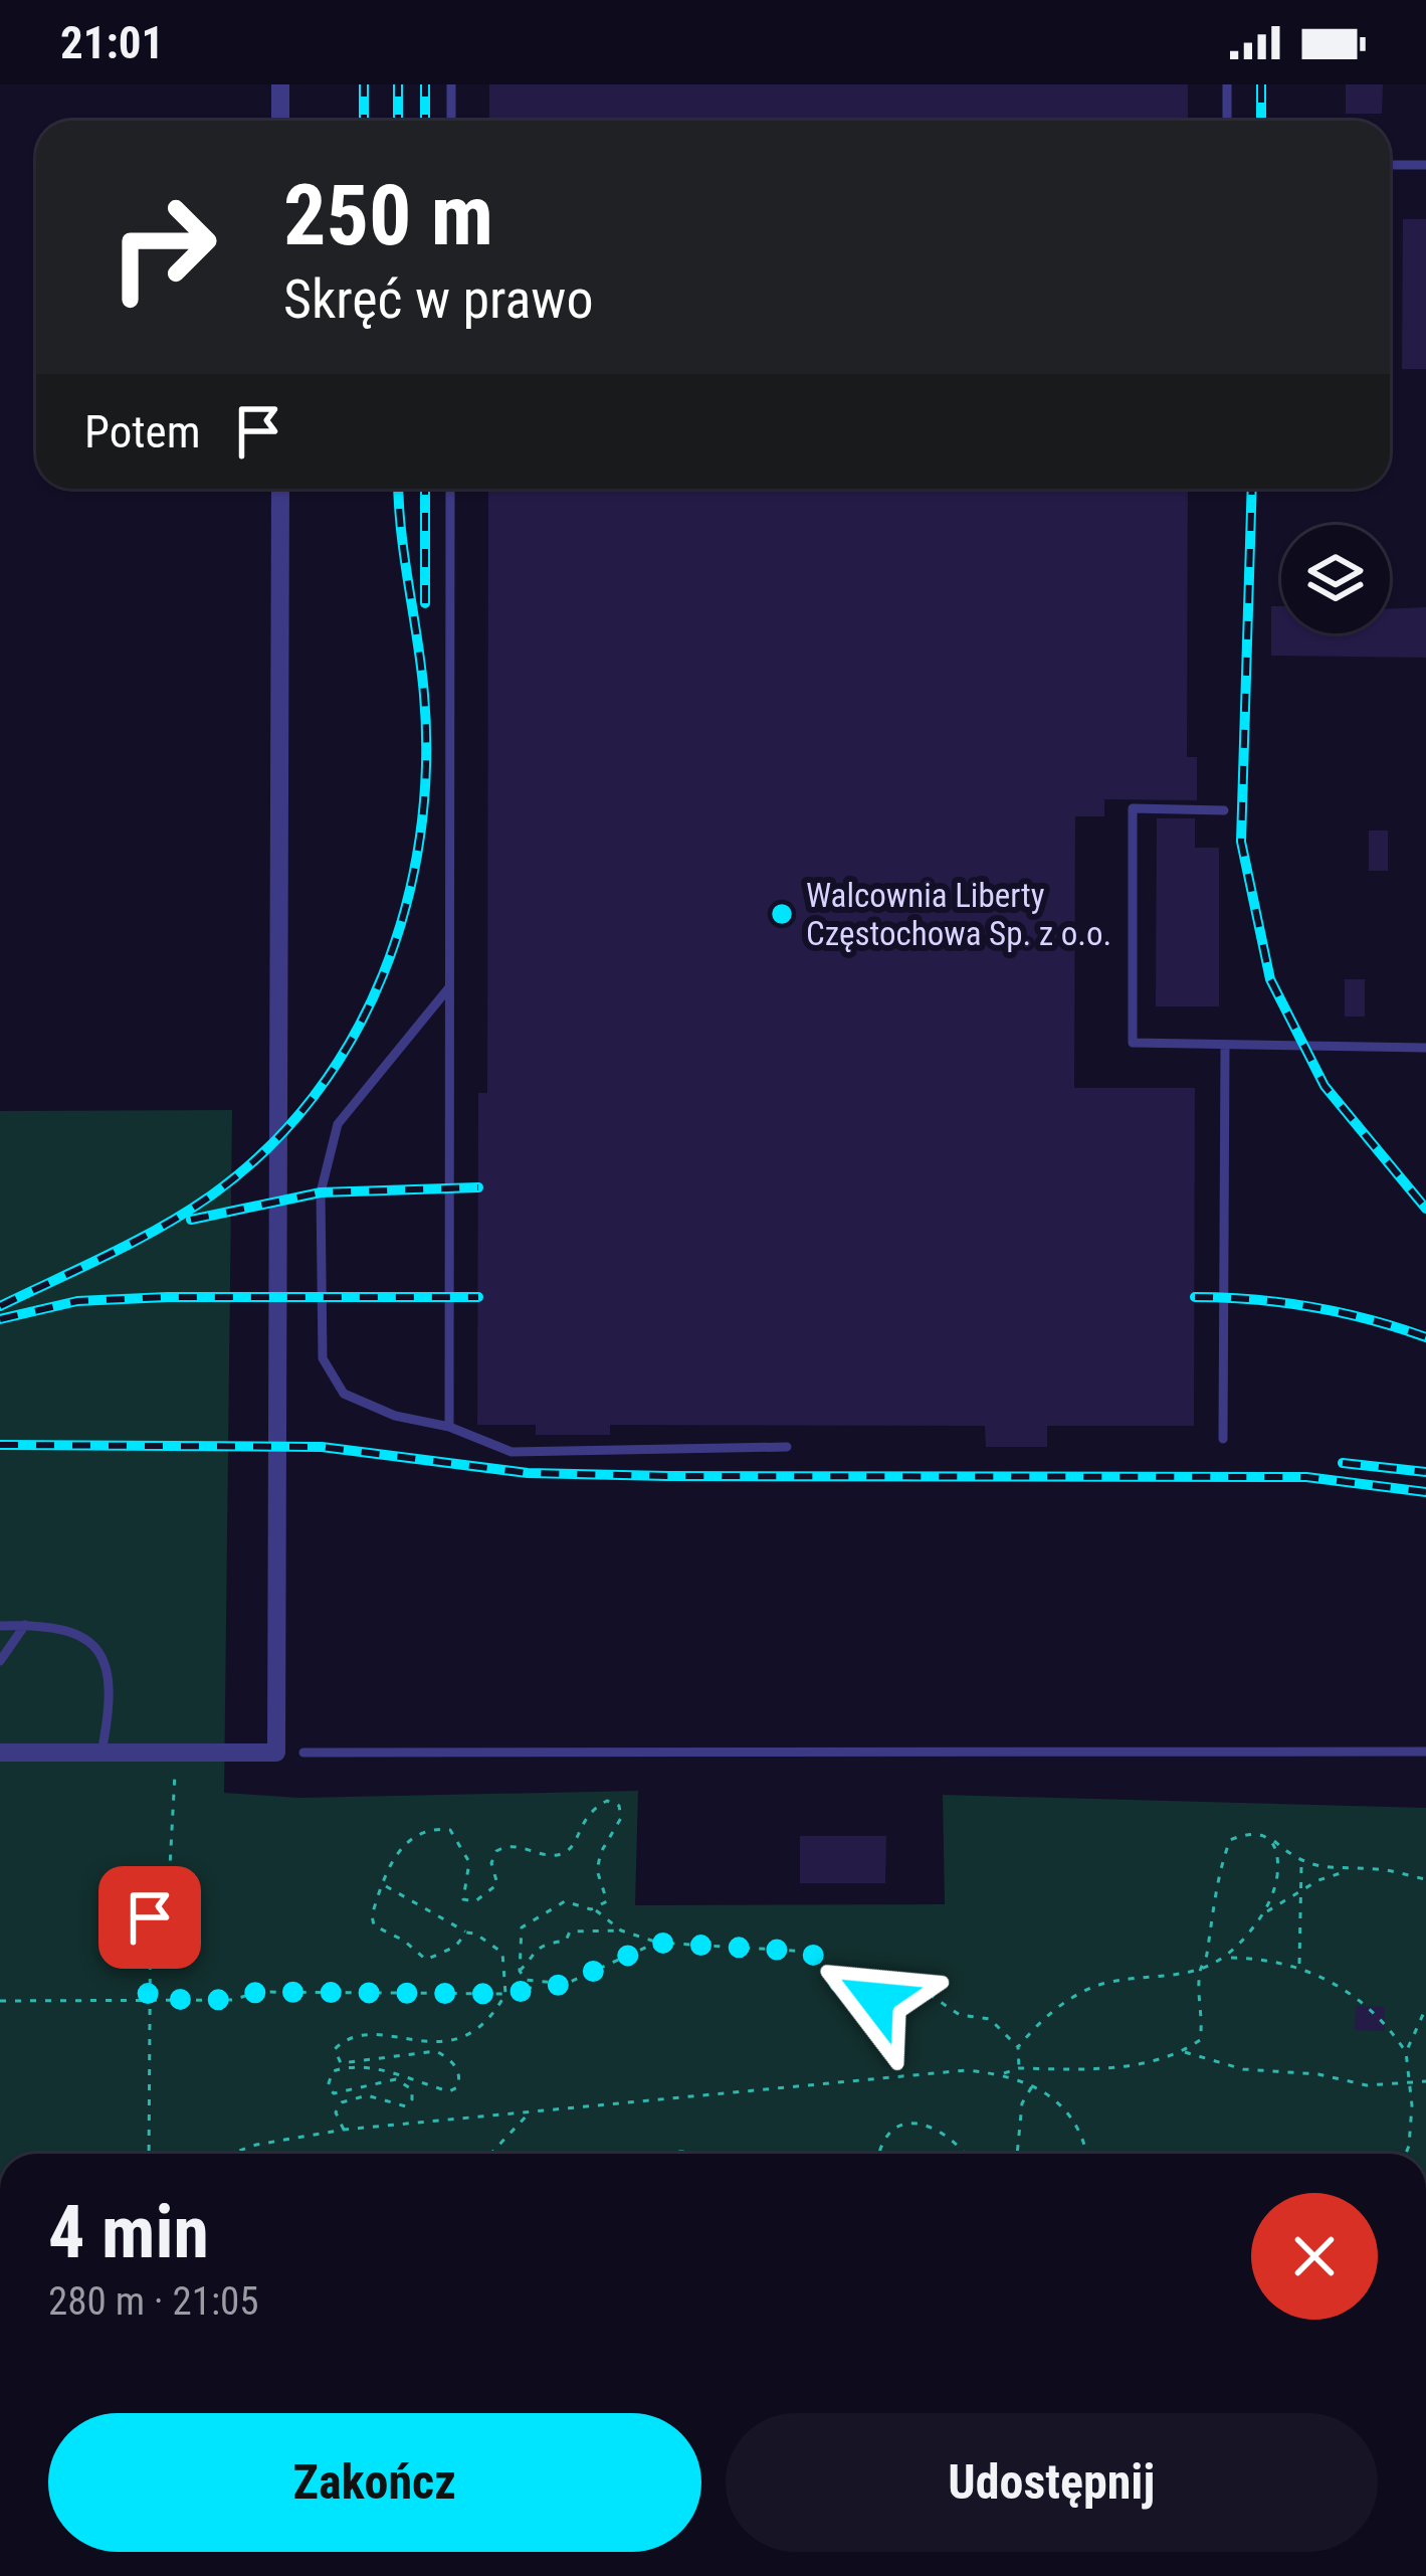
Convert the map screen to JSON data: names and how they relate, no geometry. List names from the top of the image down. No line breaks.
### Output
{"places":["Walcownia Liberty Częstochowa Sp. z o.o."],"page":{"status":"21:01","turn":["250 m","Skręć w prawo"],"then":"Potem","heading":["4 min","280 m · 21:05"],"buttons":["Zakończ","Udostępnij"]}}
